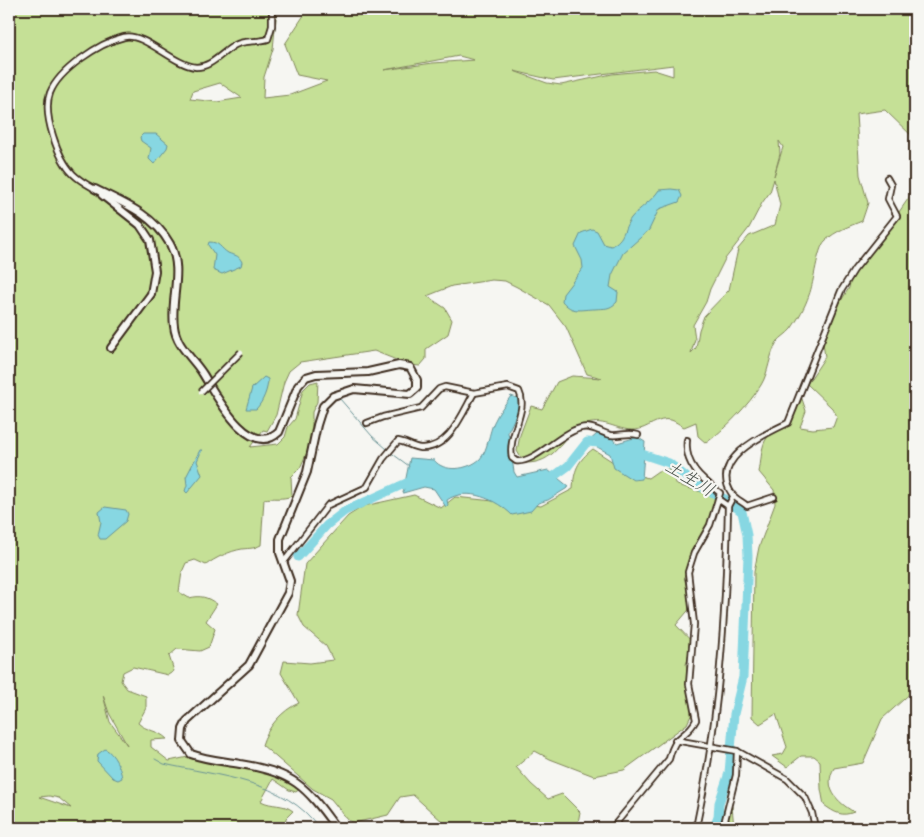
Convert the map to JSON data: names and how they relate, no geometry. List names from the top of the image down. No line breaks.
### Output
{"water":["土生川"]}
